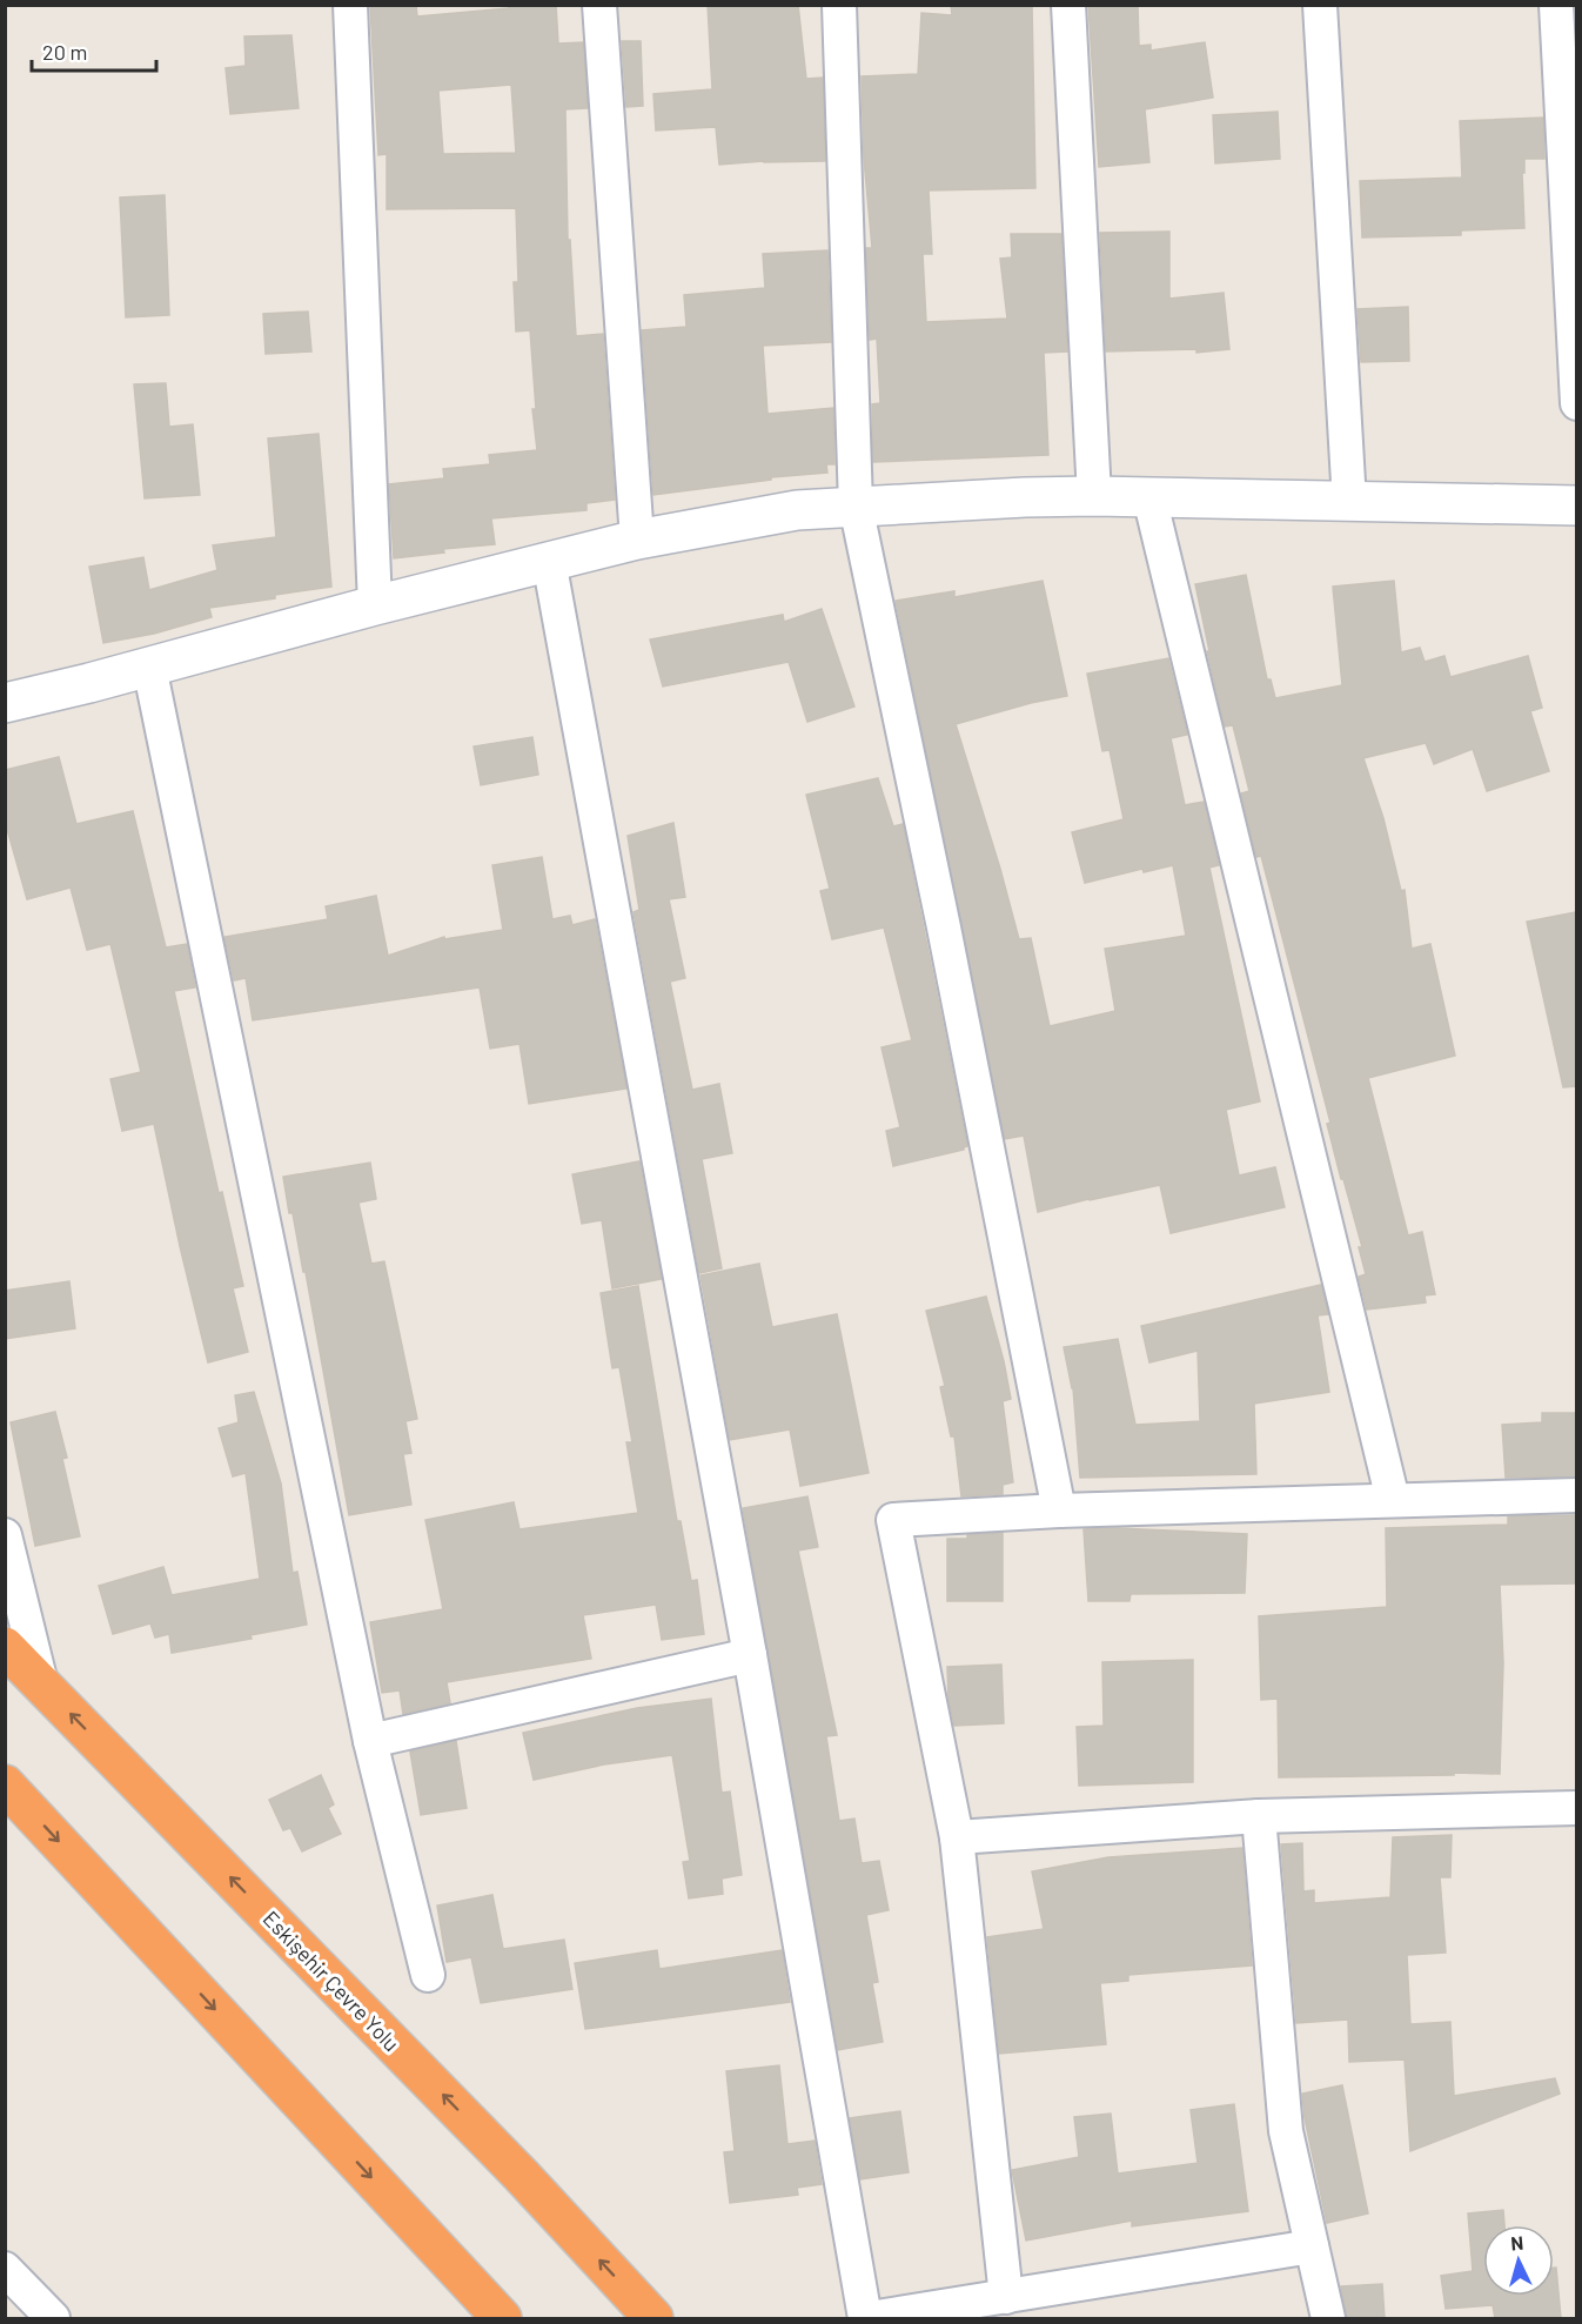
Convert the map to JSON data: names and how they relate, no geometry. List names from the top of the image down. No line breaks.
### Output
{"streets":{"highway":["Eskişehir Çevre Yolu"]},"scale_bar":"20 m","north":"top"}
